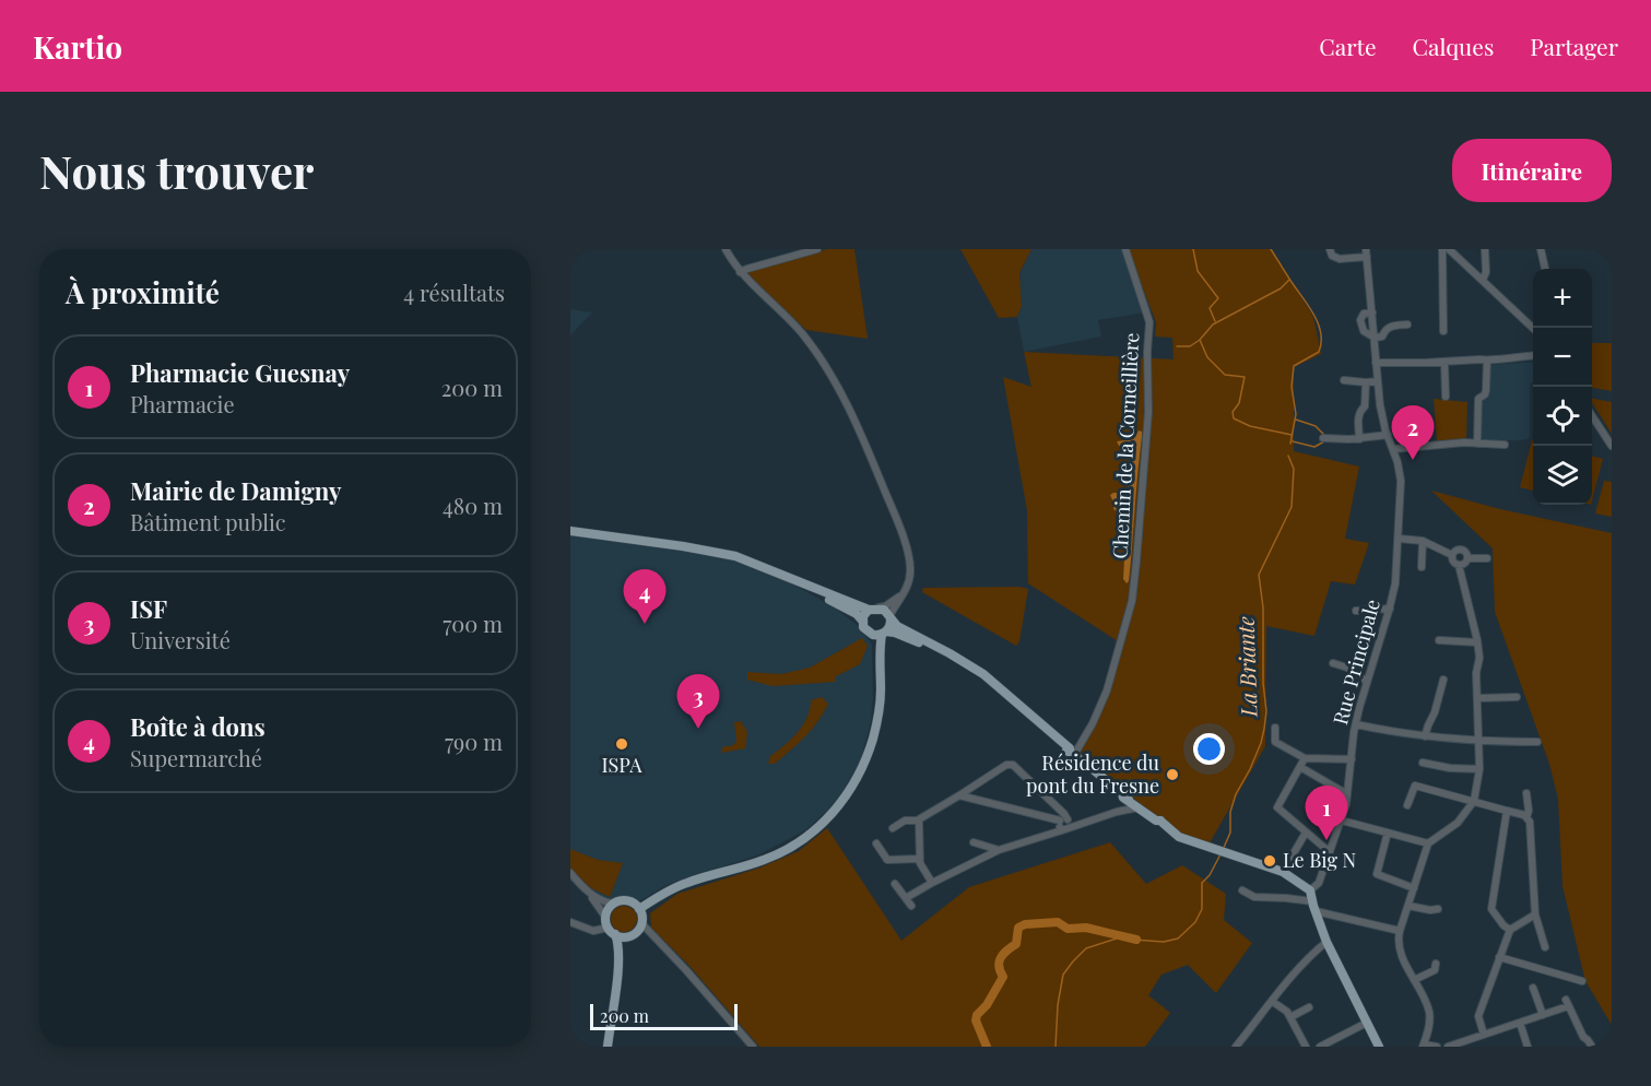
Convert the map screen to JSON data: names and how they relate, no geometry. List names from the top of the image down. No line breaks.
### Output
{"streets":{"street":["Chemin de la Corneillière","Rue Principale"]},"water":["La Briante"],"places":["ISPA","Résidence du pont du Fresne","Le Big N"],"scale_bar":"200 m","page":{"header":"Kartio","nav":["Carte","Calques","Partager"],"buttons":"Itinéraire","title":"Nous trouver","heading":["À proximité","4 résultats"],"map_buttons":["+","−"],"list":[{"mark":"1","name":"Pharmacie Guesnay","note":"Pharmacie","value":"200 m"},{"mark":"2","name":"Mairie de Damigny","note":"Bâtiment public","value":"480 m"},{"mark":"3","name":"ISF","note":"Université","value":"700 m"},{"mark":"4","name":"Boîte à dons","note":"Supermarché","value":"790 m"}],"pins":["2","4","3","1"],"scale":"200 m"}}
